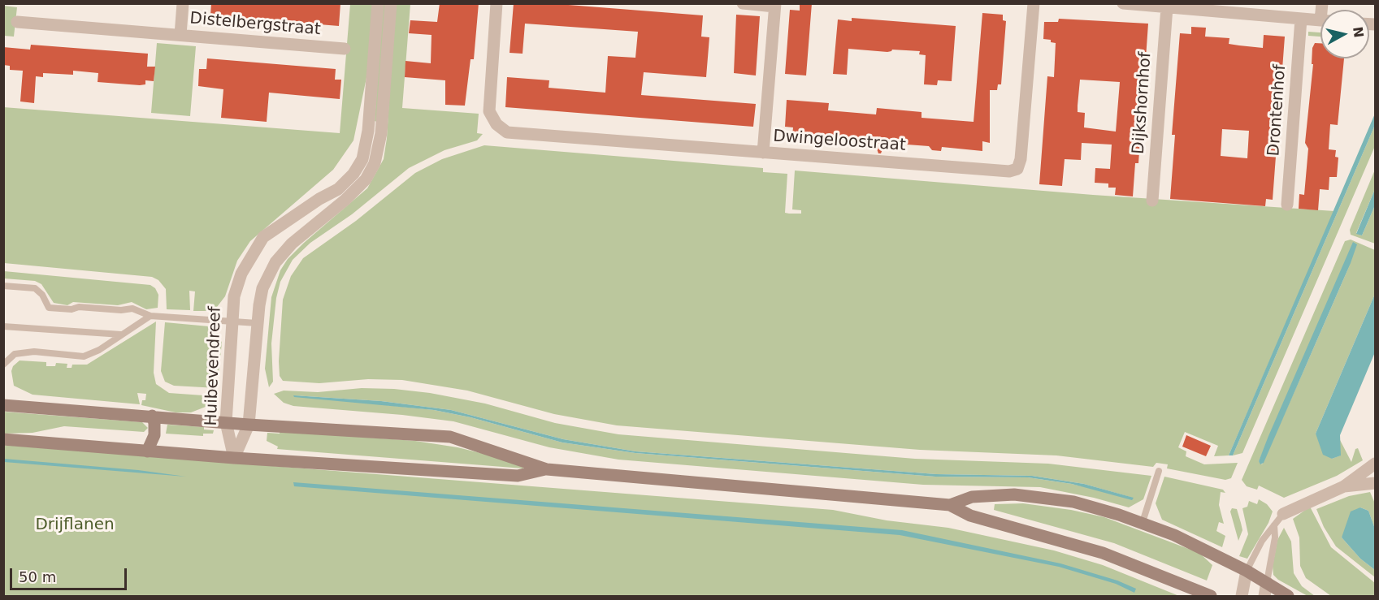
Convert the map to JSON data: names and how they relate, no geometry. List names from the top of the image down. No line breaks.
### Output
{"streets":{"street":["Distelbergstraat","Dijkshornhof","Drontenhof","Dwingeloostraat","Huibevendreef"]},"parks":["Drijflanen"],"scale_bar":"50 m","north":"right"}
